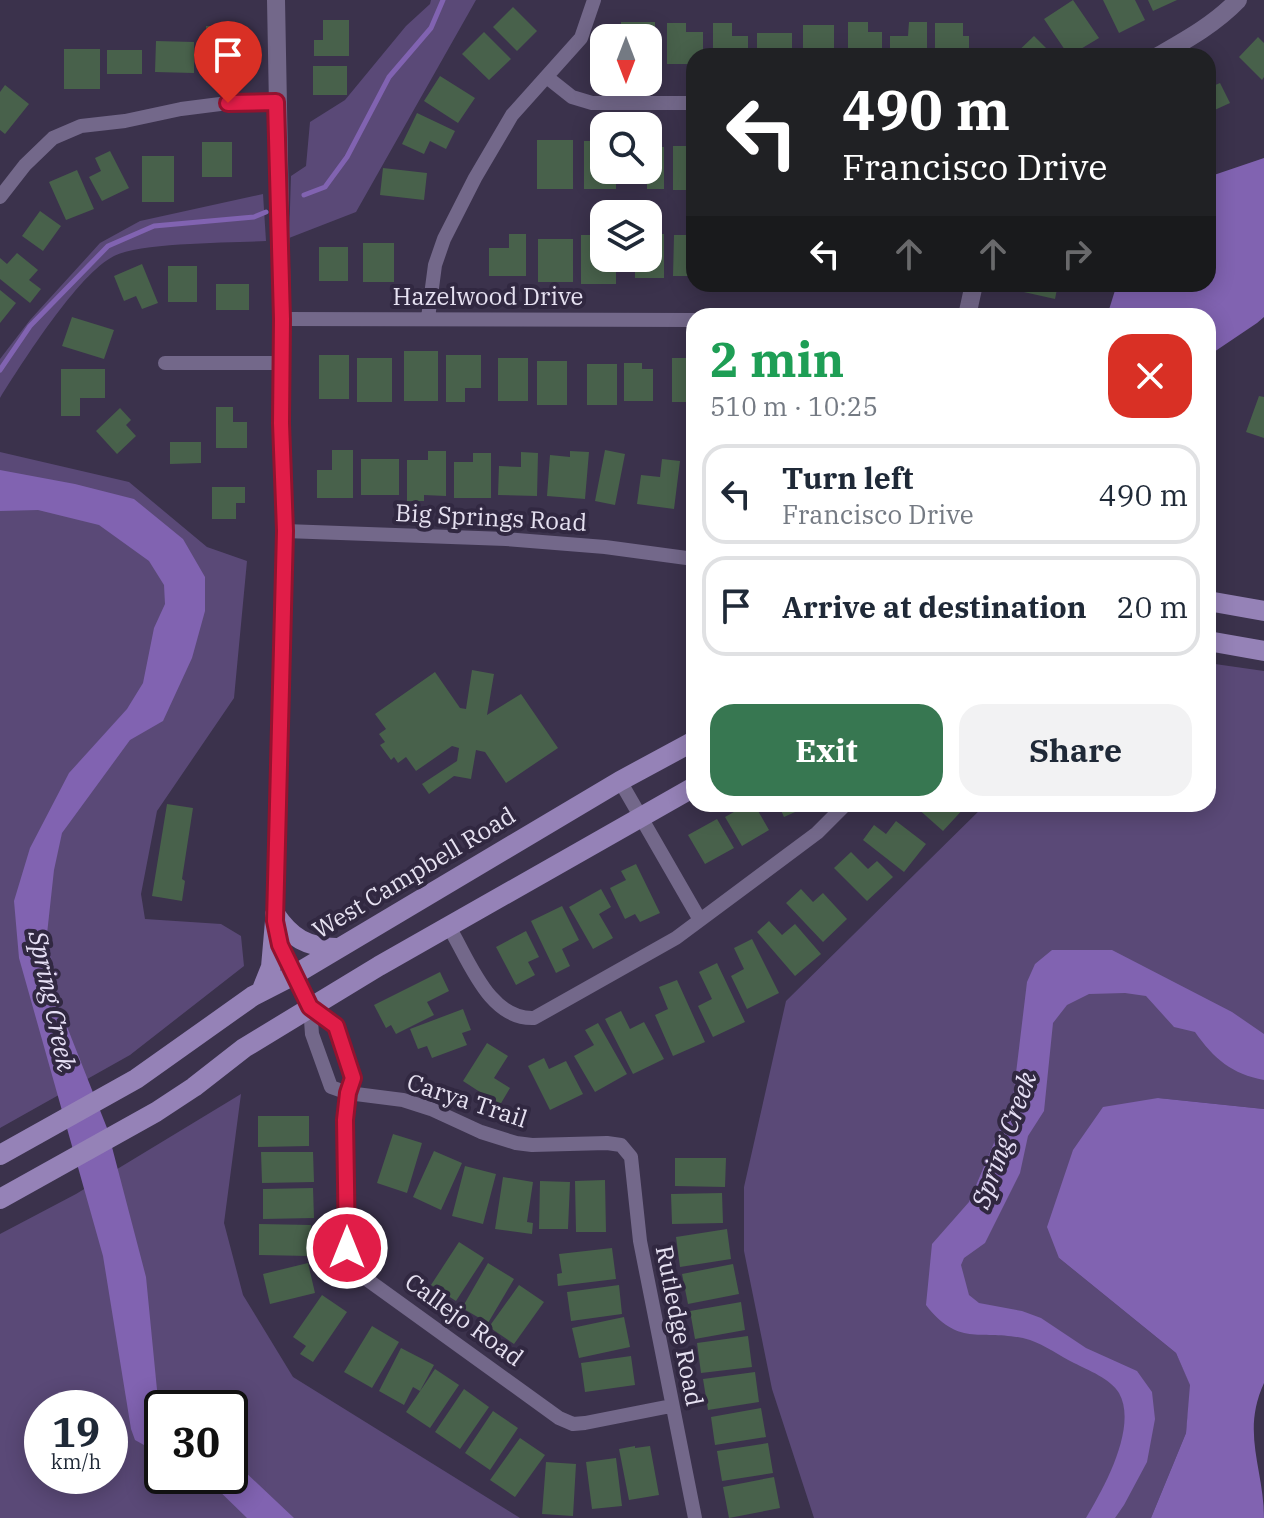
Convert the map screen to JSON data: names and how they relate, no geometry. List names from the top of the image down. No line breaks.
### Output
{"streets":{"main road":["West Campbell Road"],"street":["Hazelwood Drive","Big Springs Road","Carya Trail","Callejo Road","Rutledge Road"]},"crossings":[["Hazelwood Drive","Callejo Road"],["Big Springs Road","Callejo Road"],["West Campbell Road","Callejo Road"],["Carya Trail","Callejo Road"],["Carya Trail","Rutledge Road"],["Callejo Road","Rutledge Road"]],"water":["Spring Creek"],"north":"bottom","page":{"turn":["490 m","Francisco Drive"],"heading":["2 min","510 m · 10:25"],"list":[{"name":"Turn left","note":"Francisco Drive","value":"490 m"},{"name":"Arrive at destination","value":"20 m"}],"buttons":["Exit","Share"],"speed":"19 km/h","limit":"30"}}
